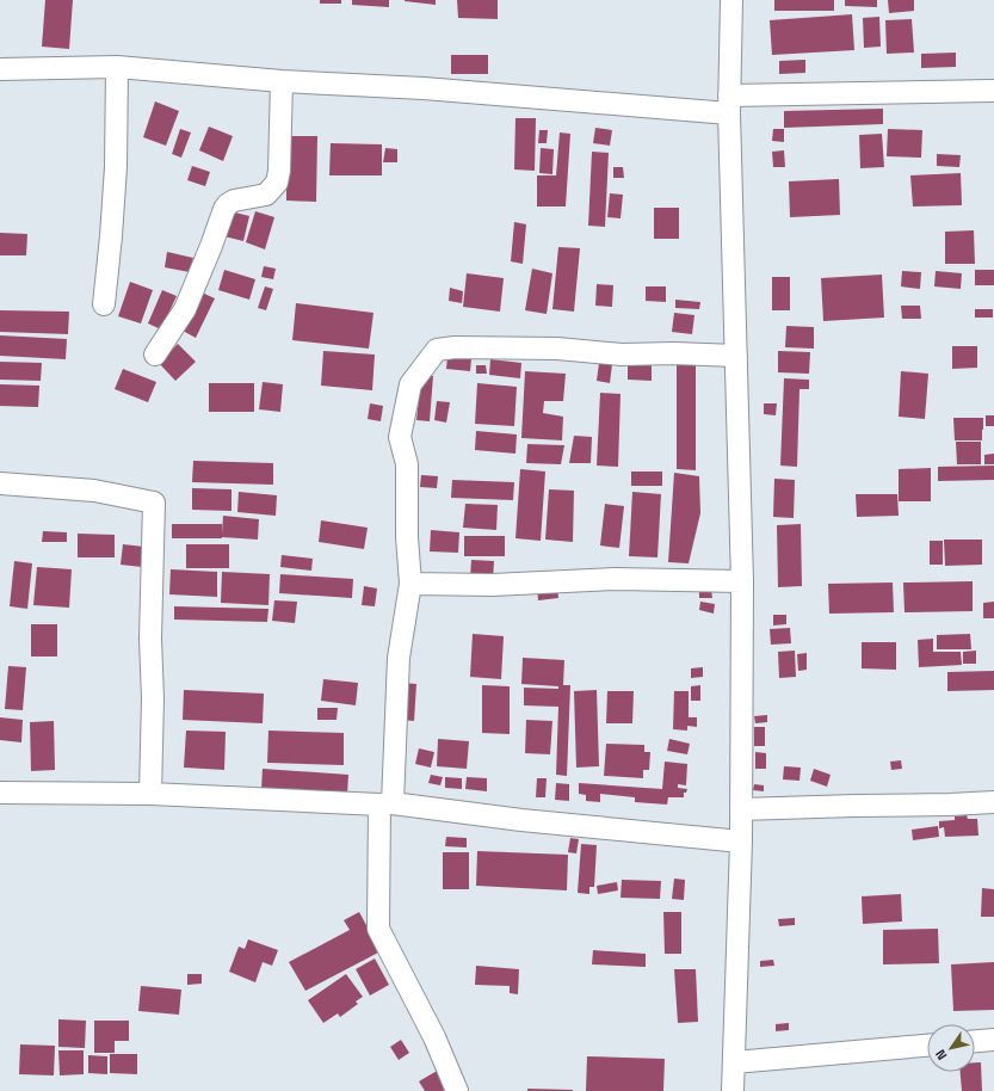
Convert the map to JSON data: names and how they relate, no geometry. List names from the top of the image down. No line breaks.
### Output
{"north":"bottom left"}
